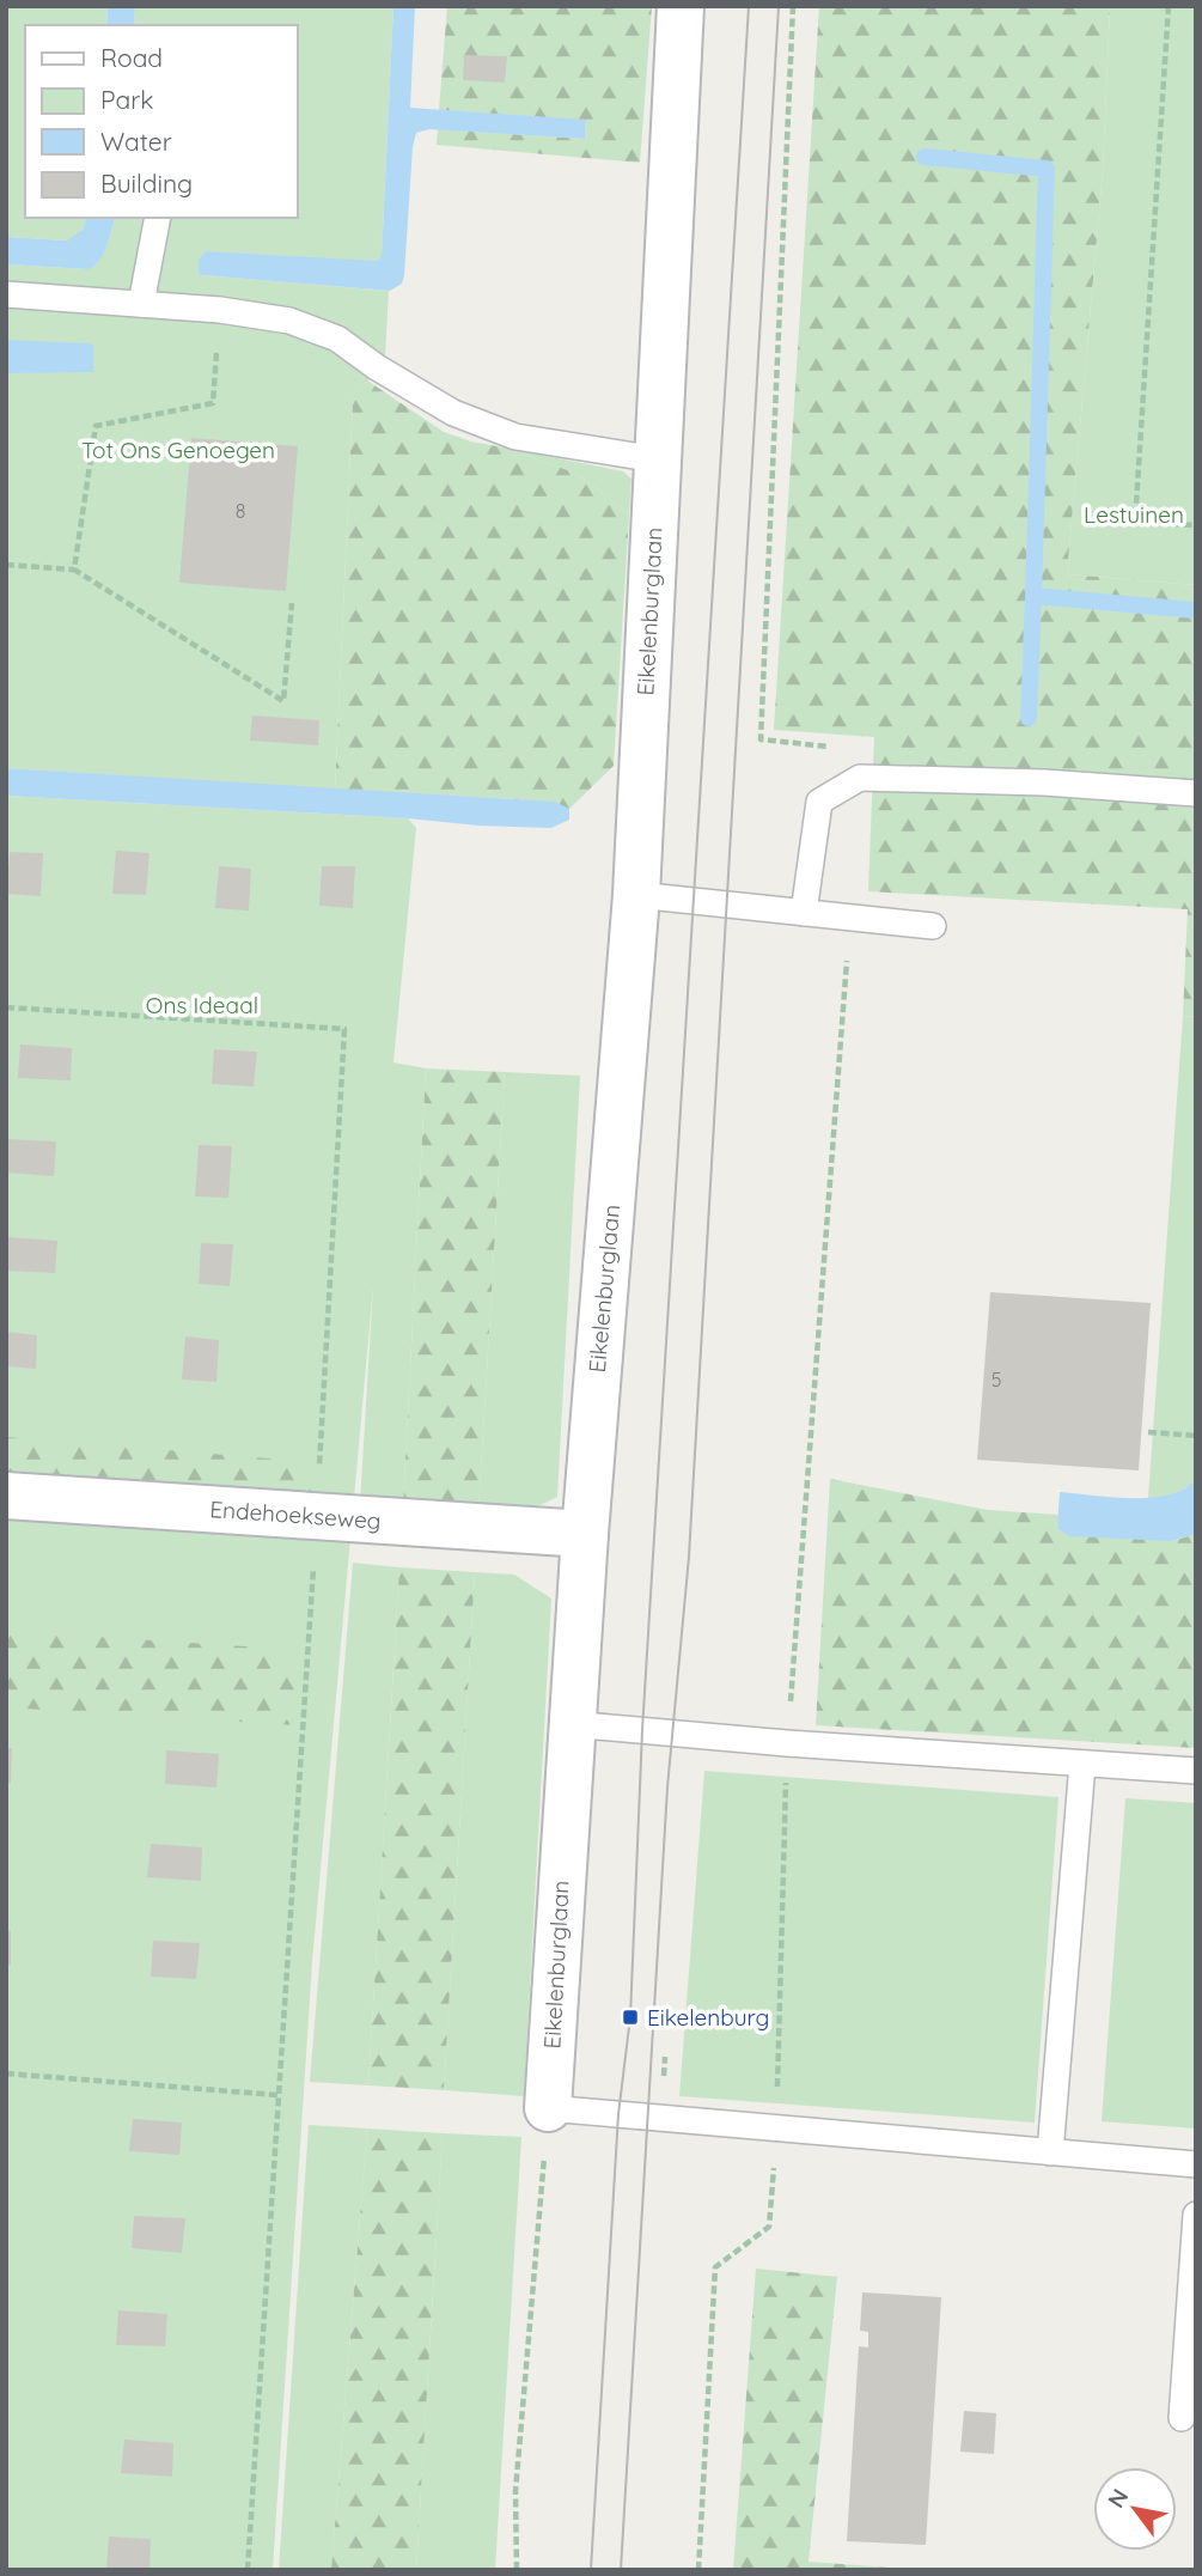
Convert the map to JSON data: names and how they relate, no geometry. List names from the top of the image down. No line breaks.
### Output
{"streets":{"street":["Eikelenburglaan","Endehoekseweg"]},"crossings":[["Eikelenburglaan","Endehoekseweg"]],"parks":["Tot Ons Genoegen","Lestuinen","Ons Ideaal"],"places":{"transit":["Eikelenburg"]},"house_numbers":["8","5"],"legend":["Road","Park","Water","Building"],"north":"top left"}
